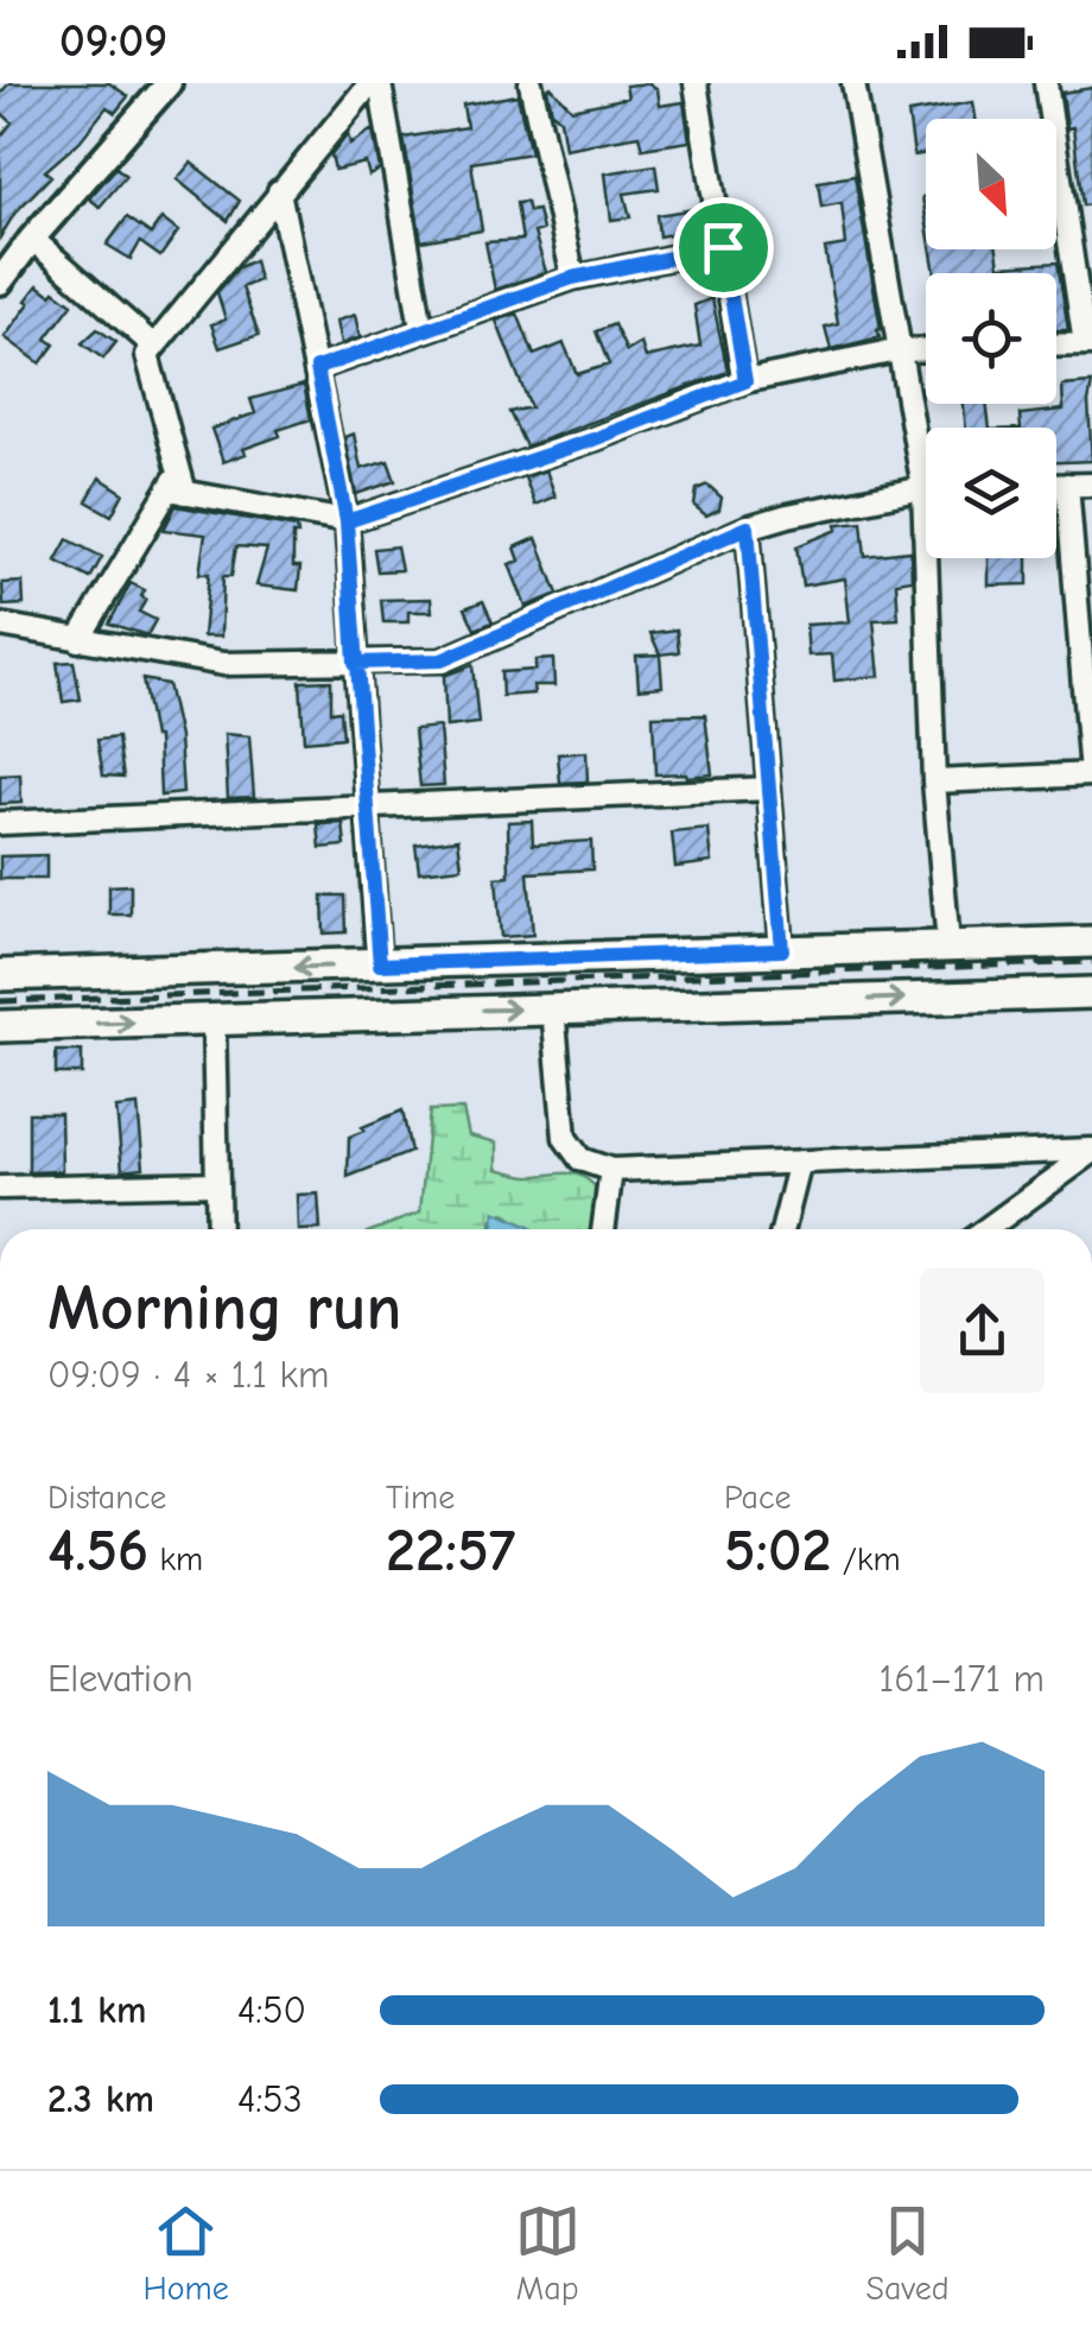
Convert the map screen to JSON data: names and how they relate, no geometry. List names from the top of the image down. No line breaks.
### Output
{"north":"bottom right","page":{"status":"09:09","heading":["Morning run","09:09 · 4 × 1.1 km"],"stats":[["Distance","4.56 km"],["Time","22:57"],["Pace","5:02 /km"]],"chart":["Elevation","161–171 m"],"list":[{"name":"1.1 km","note":"4:50"},{"name":"2.3 km","note":"4:53"}],"tabs":["Home","Map","Saved"]}}
